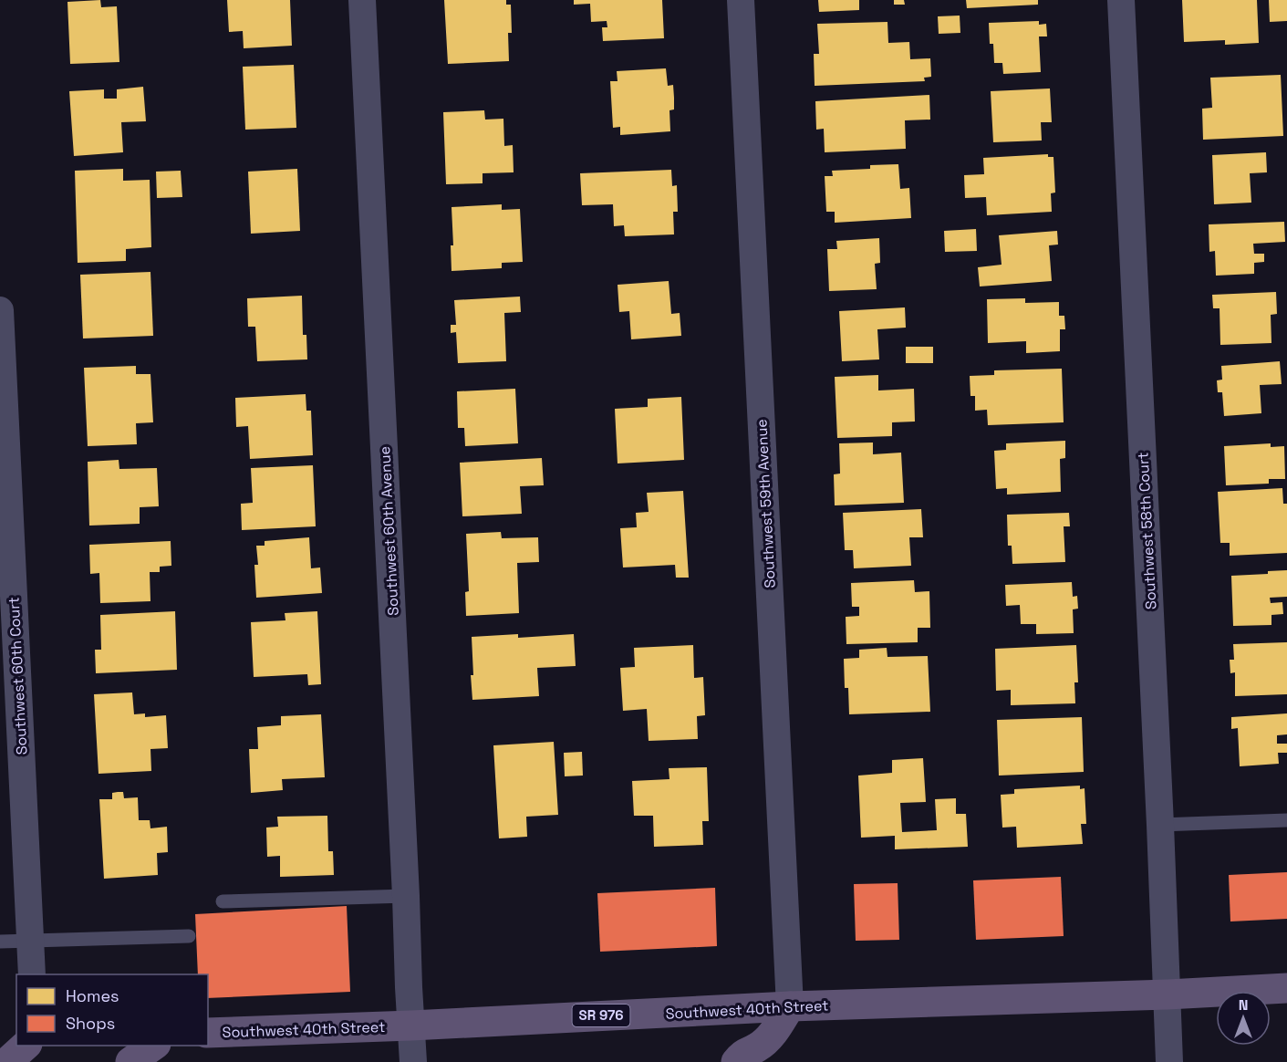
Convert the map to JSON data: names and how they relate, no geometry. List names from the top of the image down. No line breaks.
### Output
{"streets":{"main road":["Southwest 40th Street","SR 976"],"street":["Southwest 59th Avenue","Southwest 60th Avenue","Southwest 58th Court","Southwest 60th Court"]},"crossings":[["Southwest 59th Avenue","Southwest 40th Street"],["Southwest 60th Avenue","Southwest 40th Street"],["Southwest 58th Court","Southwest 40th Street"]],"legend":["Homes","Shops"],"north":"top"}
